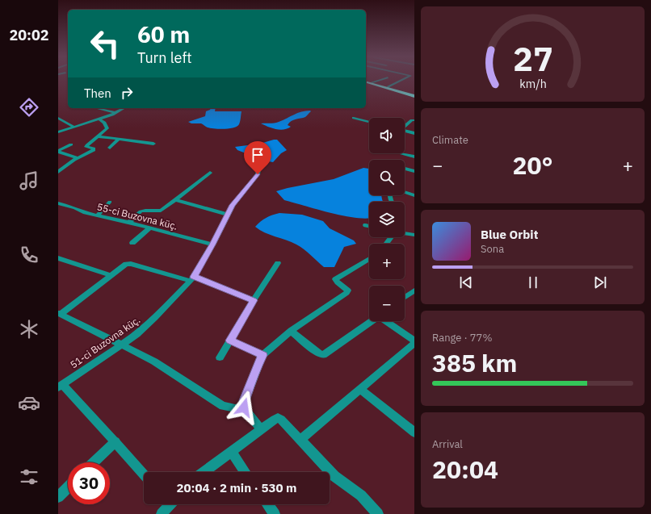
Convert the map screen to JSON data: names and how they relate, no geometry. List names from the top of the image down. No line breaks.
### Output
{"streets":{"street":["55-ci Buzovna küç.","51-ci Buzovna küç."]},"crossings":[["55-ci Buzovna küç.","51-ci Buzovna küç."]],"page":{"tabs":"20:02","turn":["60 m","Turn left"],"then":"Then","tile":["Climate",["Range · 77%","385 km"],["Arrival","20:04"]],"map_buttons":["+","−"],"heat":["−","20°","+"],"song":["Blue Orbit","Sona"],"limit":"30","trip":"20:04 · 2 min · 530 m","gauge":["27","km/h"]}}
